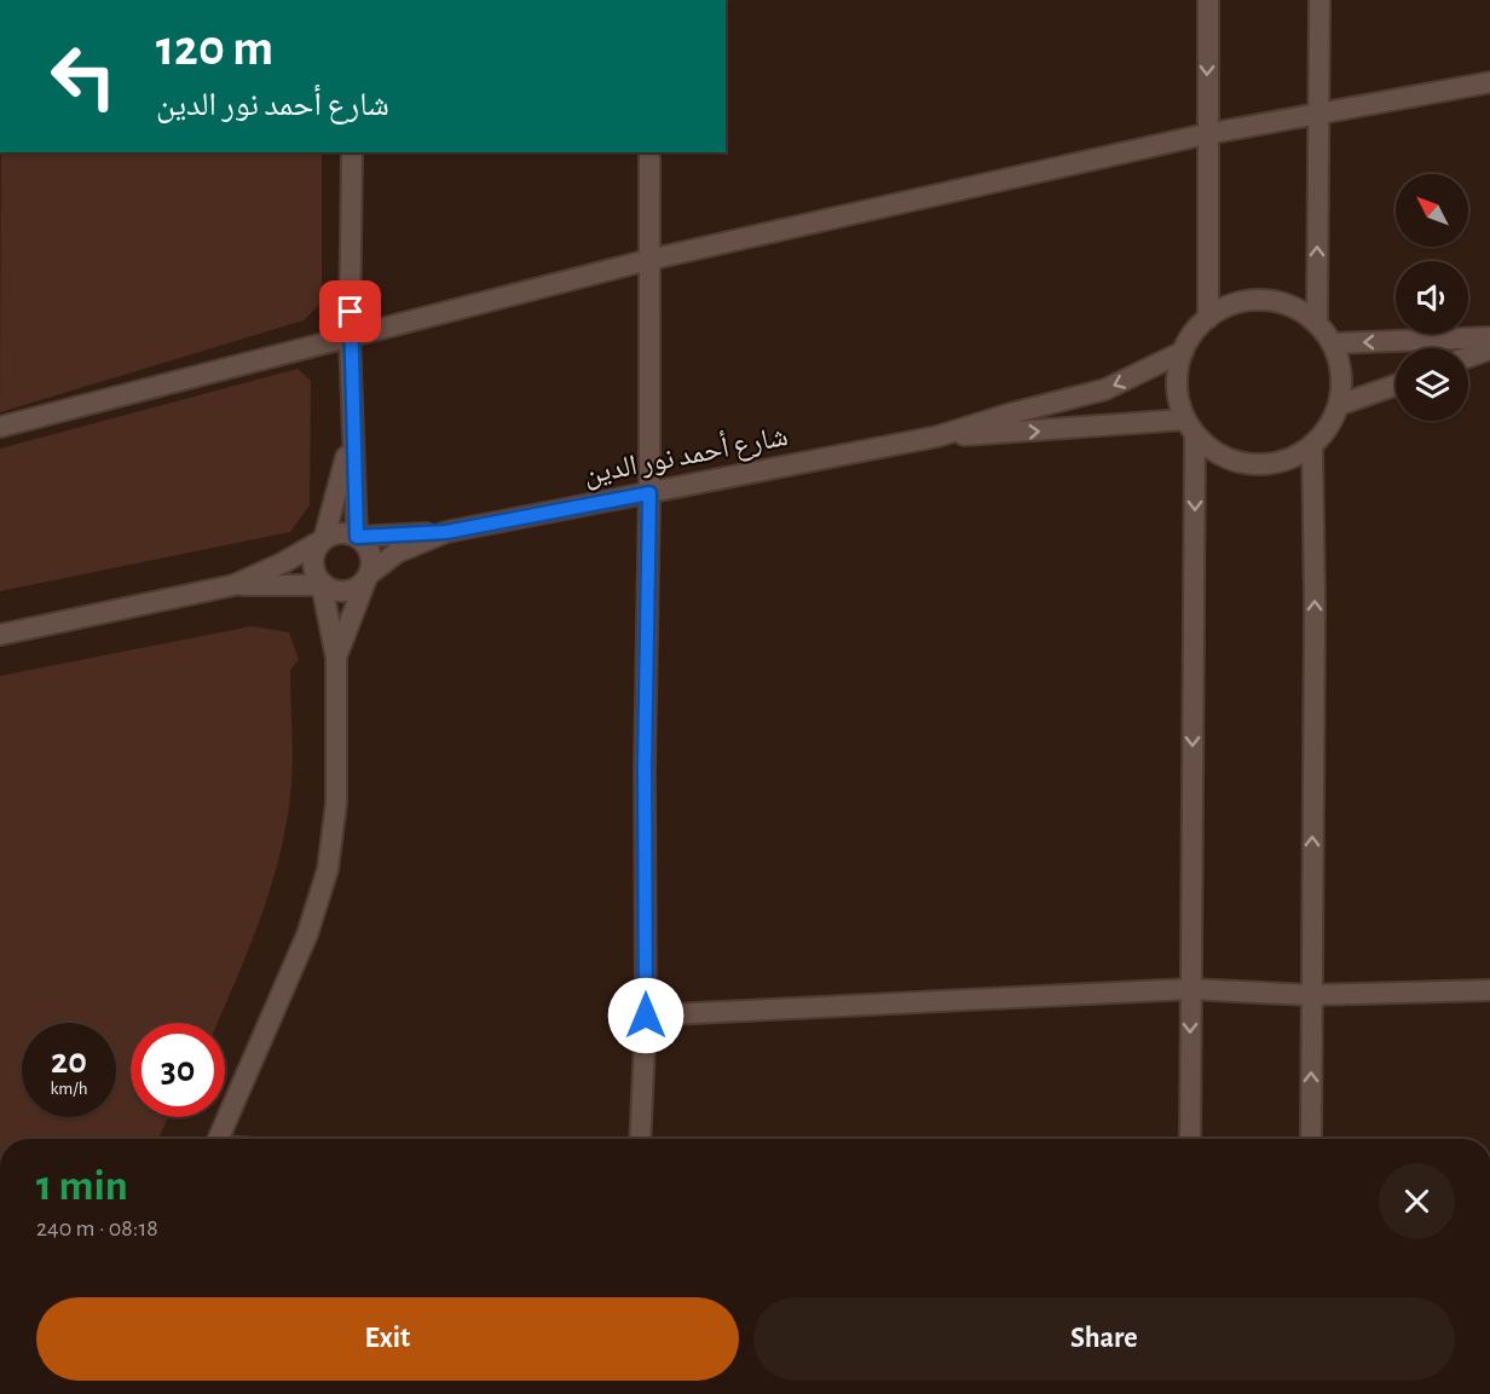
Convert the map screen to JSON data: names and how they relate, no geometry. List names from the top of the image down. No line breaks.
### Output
{"streets":{"street":["شارع أحمد نور الدين"]},"north":"top left","page":{"turn":["120 m","شارع أحمد نور الدين"],"speed":"20 km/h","limit":"30","heading":["1 min","240 m · 08:18"],"buttons":["Exit","Share"]}}
